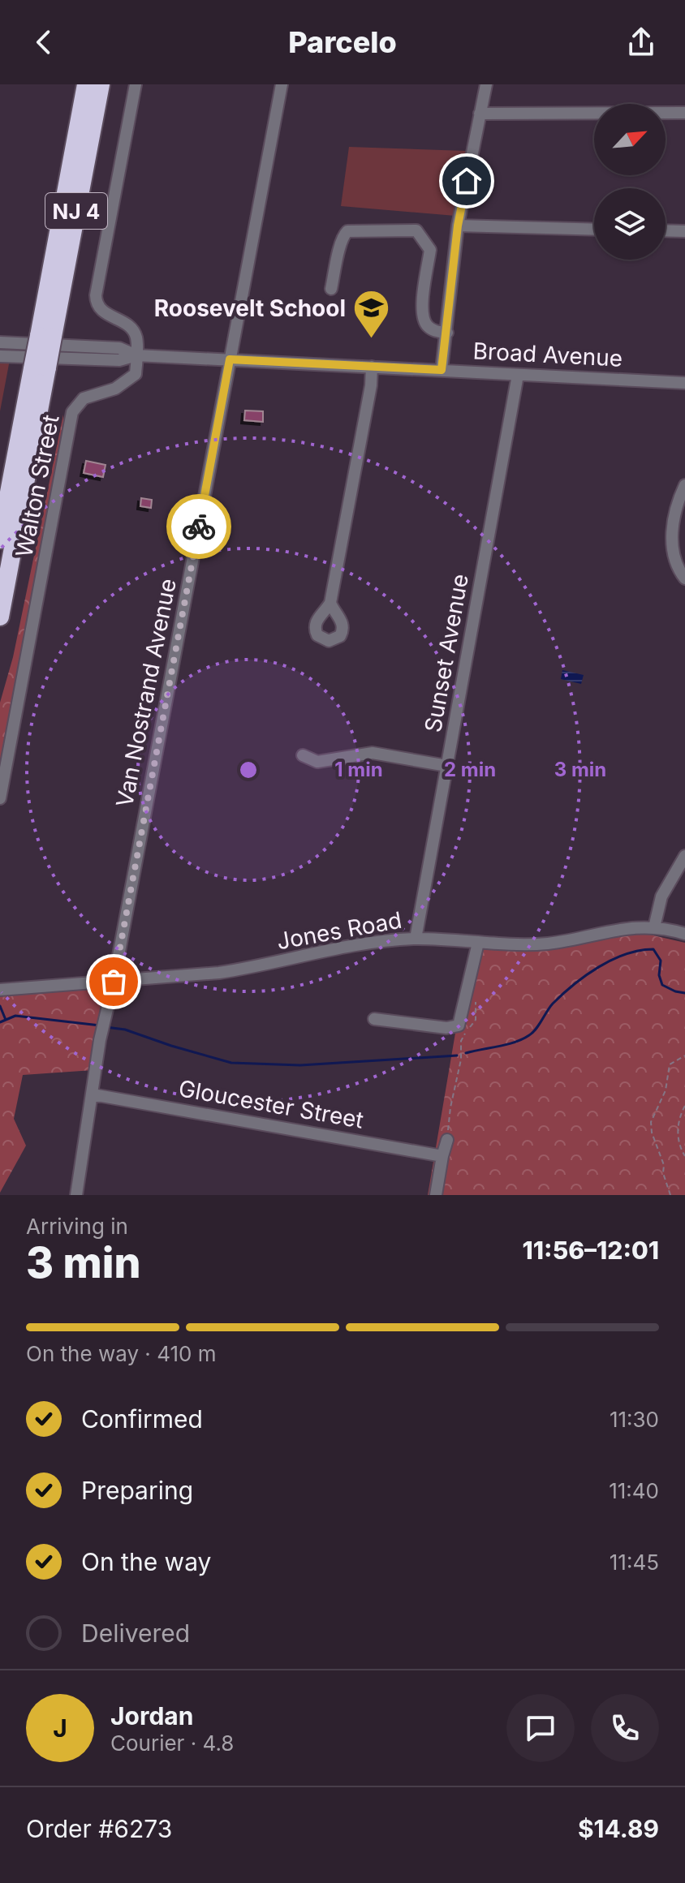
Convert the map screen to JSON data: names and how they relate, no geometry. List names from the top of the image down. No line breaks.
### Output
{"streets":{"highway":["NJ 4"],"street":["Broad Avenue","Walton Street","Sunset Avenue","Van Nostrand Avenue","Jones Road","Gloucester Street"]},"crossings":[["Broad Avenue","Walton Street"],["Broad Avenue","Sunset Avenue"],["Broad Avenue","Van Nostrand Avenue"],["Sunset Avenue","Jones Road"],["Van Nostrand Avenue","Jones Road"],["Van Nostrand Avenue","Gloucester Street"]],"places":{"school or university":["Roosevelt School"]},"north":"top right","page":{"header":"Parcelo","heading":["3 min","Arriving in","11:56–12:01"],"panel":["Jordan","Courier · 4.8","Order #6273","$14.89"],"bar":"On the way · 410 m","list":[["Confirmed","11:30"],["Preparing","11:40"],["On the way","11:45"],"Delivered"],"round":"J"},"rings":["1 min","2 min","3 min"]}
